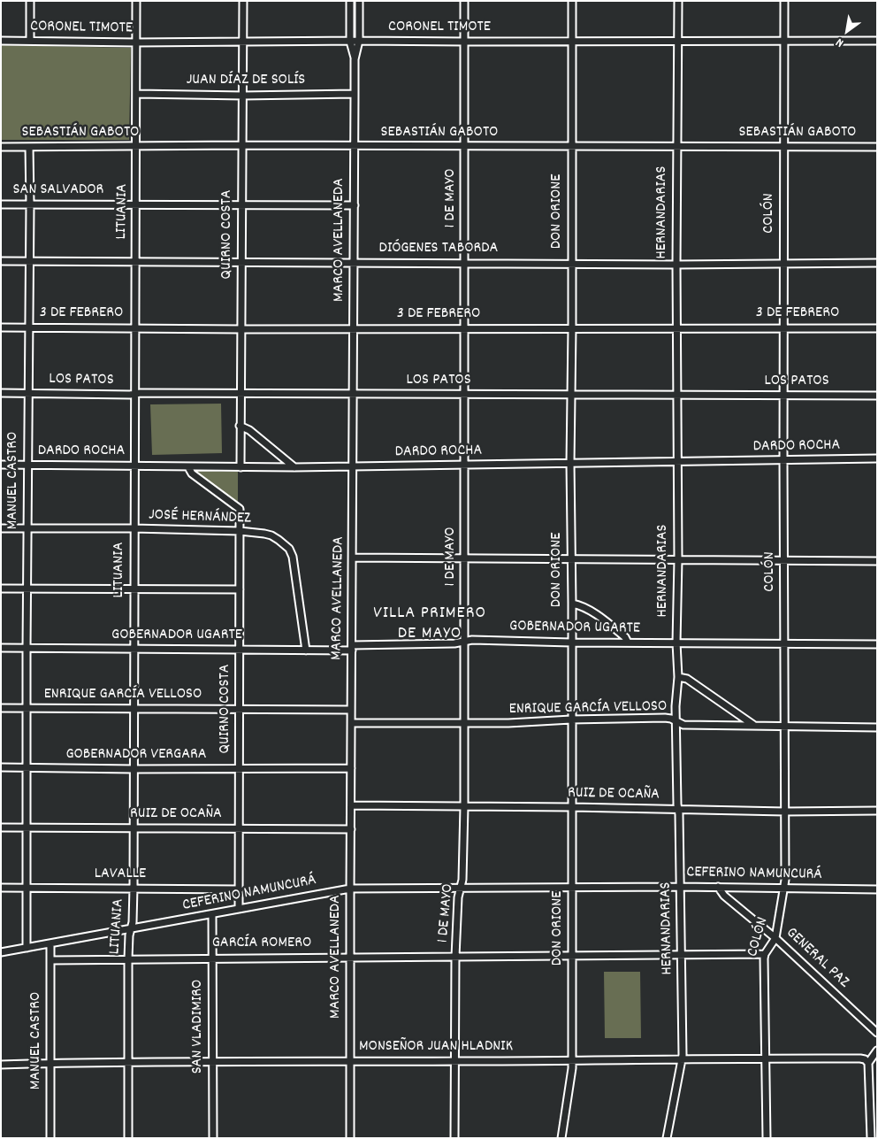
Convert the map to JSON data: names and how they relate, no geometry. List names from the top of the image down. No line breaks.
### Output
{"streets":{"street":["CORONEL TIMOTE","JUAN DÍAZ DE SOLÍS","SEBASTIÁN GABOTO","SAN SALVADOR","1 DE MAYO","LITUANIA","DON ORIONE","HERNANDARIAS","COLÓN","QUIRNO COSTA","MARCO AVELLANEDA","DIÓGENES TABORDA","3 DE FEBRERO","LOS PATOS","DARDO ROCHA","MANUEL CASTRO","JOSÉ HERNÁNDEZ","GOBERNADOR UGARTE","ENRIQUE GARCÍA VELLOSO","GOBERNADOR VERGARA","RUIZ DE OCAÑA","CEFERINO NAMUNCURÁ","LAVALLE","GARCÍA ROMERO","GENERAL PAZ","SAN VLADIMIRO","MONSEÑOR JUAN HLADNIK"]},"crossings":[["CORONEL TIMOTE","1 DE MAYO"],["CORONEL TIMOTE","LITUANIA"],["CORONEL TIMOTE","DON ORIONE"],["CORONEL TIMOTE","HERNANDARIAS"],["CORONEL TIMOTE","COLÓN"],["CORONEL TIMOTE","QUIRNO COSTA"],["CORONEL TIMOTE","MARCO AVELLANEDA"],["JUAN DÍAZ DE SOLÍS","LITUANIA"],["JUAN DÍAZ DE SOLÍS","QUIRNO COSTA"],["JUAN DÍAZ DE SOLÍS","MARCO AVELLANEDA"],["SEBASTIÁN GABOTO","1 DE MAYO"],["SEBASTIÁN GABOTO","LITUANIA"],["SEBASTIÁN GABOTO","DON ORIONE"],["SEBASTIÁN GABOTO","HERNANDARIAS"],["SEBASTIÁN GABOTO","COLÓN"],["SEBASTIÁN GABOTO","QUIRNO COSTA"],["SEBASTIÁN GABOTO","MARCO AVELLANEDA"],["SEBASTIÁN GABOTO","MANUEL CASTRO"],["SAN SALVADOR","LITUANIA"],["SAN SALVADOR","QUIRNO COSTA"],["SAN SALVADOR","MARCO AVELLANEDA"],["SAN SALVADOR","MANUEL CASTRO"],["1 DE MAYO","DIÓGENES TABORDA"],["1 DE MAYO","3 DE FEBRERO"],["1 DE MAYO","LOS PATOS"],["1 DE MAYO","DARDO ROCHA"],["1 DE MAYO","GOBERNADOR UGARTE"],["1 DE MAYO","ENRIQUE GARCÍA VELLOSO"],["1 DE MAYO","RUIZ DE OCAÑA"],["1 DE MAYO","CEFERINO NAMUNCURÁ"],["1 DE MAYO","GARCÍA ROMERO"],["1 DE MAYO","MONSEÑOR JUAN HLADNIK"],["LITUANIA","DIÓGENES TABORDA"],["LITUANIA","3 DE FEBRERO"],["LITUANIA","LOS PATOS"],["LITUANIA","DARDO ROCHA"],["LITUANIA","JOSÉ HERNÁNDEZ"],["LITUANIA","GOBERNADOR UGARTE"],["LITUANIA","ENRIQUE GARCÍA VELLOSO"],["LITUANIA","GOBERNADOR VERGARA"],["LITUANIA","RUIZ DE OCAÑA"],["LITUANIA","CEFERINO NAMUNCURÁ"],["LITUANIA","LAVALLE"],["LITUANIA","GARCÍA ROMERO"],["LITUANIA","MONSEÑOR JUAN HLADNIK"],["DON ORIONE","DIÓGENES TABORDA"],["DON ORIONE","3 DE FEBRERO"],["DON ORIONE","LOS PATOS"],["DON ORIONE","DARDO ROCHA"],["DON ORIONE","GOBERNADOR UGARTE"],["DON ORIONE","ENRIQUE GARCÍA VELLOSO"],["DON ORIONE","RUIZ DE OCAÑA"],["DON ORIONE","CEFERINO NAMUNCURÁ"],["DON ORIONE","GARCÍA ROMERO"],["DON ORIONE","MONSEÑOR JUAN HLADNIK"],["HERNANDARIAS","DIÓGENES TABORDA"],["HERNANDARIAS","3 DE FEBRERO"],["HERNANDARIAS","LOS PATOS"],["HERNANDARIAS","DARDO ROCHA"],["HERNANDARIAS","GOBERNADOR UGARTE"],["HERNANDARIAS","ENRIQUE GARCÍA VELLOSO"],["HERNANDARIAS","RUIZ DE OCAÑA"],["HERNANDARIAS","CEFERINO NAMUNCURÁ"],["HERNANDARIAS","GARCÍA ROMERO"],["HERNANDARIAS","MONSEÑOR JUAN HLADNIK"],["COLÓN","DIÓGENES TABORDA"],["COLÓN","3 DE FEBRERO"],["COLÓN","LOS PATOS"],["COLÓN","DARDO ROCHA"],["COLÓN","GOBERNADOR UGARTE"],["COLÓN","ENRIQUE GARCÍA VELLOSO"],["COLÓN","RUIZ DE OCAÑA"],["COLÓN","CEFERINO NAMUNCURÁ"],["COLÓN","GARCÍA ROMERO"],["COLÓN","GENERAL PAZ"],["COLÓN","MONSEÑOR JUAN HLADNIK"],["QUIRNO COSTA","DIÓGENES TABORDA"],["QUIRNO COSTA","3 DE FEBRERO"],["QUIRNO COSTA","LOS PATOS"],["QUIRNO COSTA","DARDO ROCHA"],["QUIRNO COSTA","JOSÉ HERNÁNDEZ"],["QUIRNO COSTA","GOBERNADOR UGARTE"],["QUIRNO COSTA","ENRIQUE GARCÍA VELLOSO"],["QUIRNO COSTA","GOBERNADOR VERGARA"],["QUIRNO COSTA","RUIZ DE OCAÑA"],["QUIRNO COSTA","CEFERINO NAMUNCURÁ"],["QUIRNO COSTA","LAVALLE"],["MARCO AVELLANEDA","DIÓGENES TABORDA"],["MARCO AVELLANEDA","3 DE FEBRERO"],["MARCO AVELLANEDA","LOS PATOS"],["MARCO AVELLANEDA","DARDO ROCHA"],["MARCO AVELLANEDA","GOBERNADOR UGARTE"],["MARCO AVELLANEDA","ENRIQUE GARCÍA VELLOSO"],["MARCO AVELLANEDA","GOBERNADOR VERGARA"],["MARCO AVELLANEDA","RUIZ DE OCAÑA"],["MARCO AVELLANEDA","CEFERINO NAMUNCURÁ"],["MARCO AVELLANEDA","GARCÍA ROMERO"],["MARCO AVELLANEDA","MONSEÑOR JUAN HLADNIK"],["DIÓGENES TABORDA","MANUEL CASTRO"],["3 DE FEBRERO","MANUEL CASTRO"],["LOS PATOS","MANUEL CASTRO"],["DARDO ROCHA","MANUEL CASTRO"],["MANUEL CASTRO","JOSÉ HERNÁNDEZ"],["MANUEL CASTRO","GOBERNADOR UGARTE"],["MANUEL CASTRO","ENRIQUE GARCÍA VELLOSO"],["MANUEL CASTRO","GOBERNADOR VERGARA"],["MANUEL CASTRO","RUIZ DE OCAÑA"],["MANUEL CASTRO","CEFERINO NAMUNCURÁ"],["MANUEL CASTRO","LAVALLE"],["MANUEL CASTRO","GARCÍA ROMERO"],["MANUEL CASTRO","MONSEÑOR JUAN HLADNIK"],["JOSÉ HERNÁNDEZ","GOBERNADOR UGARTE"],["CEFERINO NAMUNCURÁ","GENERAL PAZ"],["CEFERINO NAMUNCURÁ","SAN VLADIMIRO"],["GARCÍA ROMERO","SAN VLADIMIRO"],["SAN VLADIMIRO","MONSEÑOR JUAN HLADNIK"]],"districts":["VILLA PRIMERO DE MAYO"],"north":"bottom left"}
